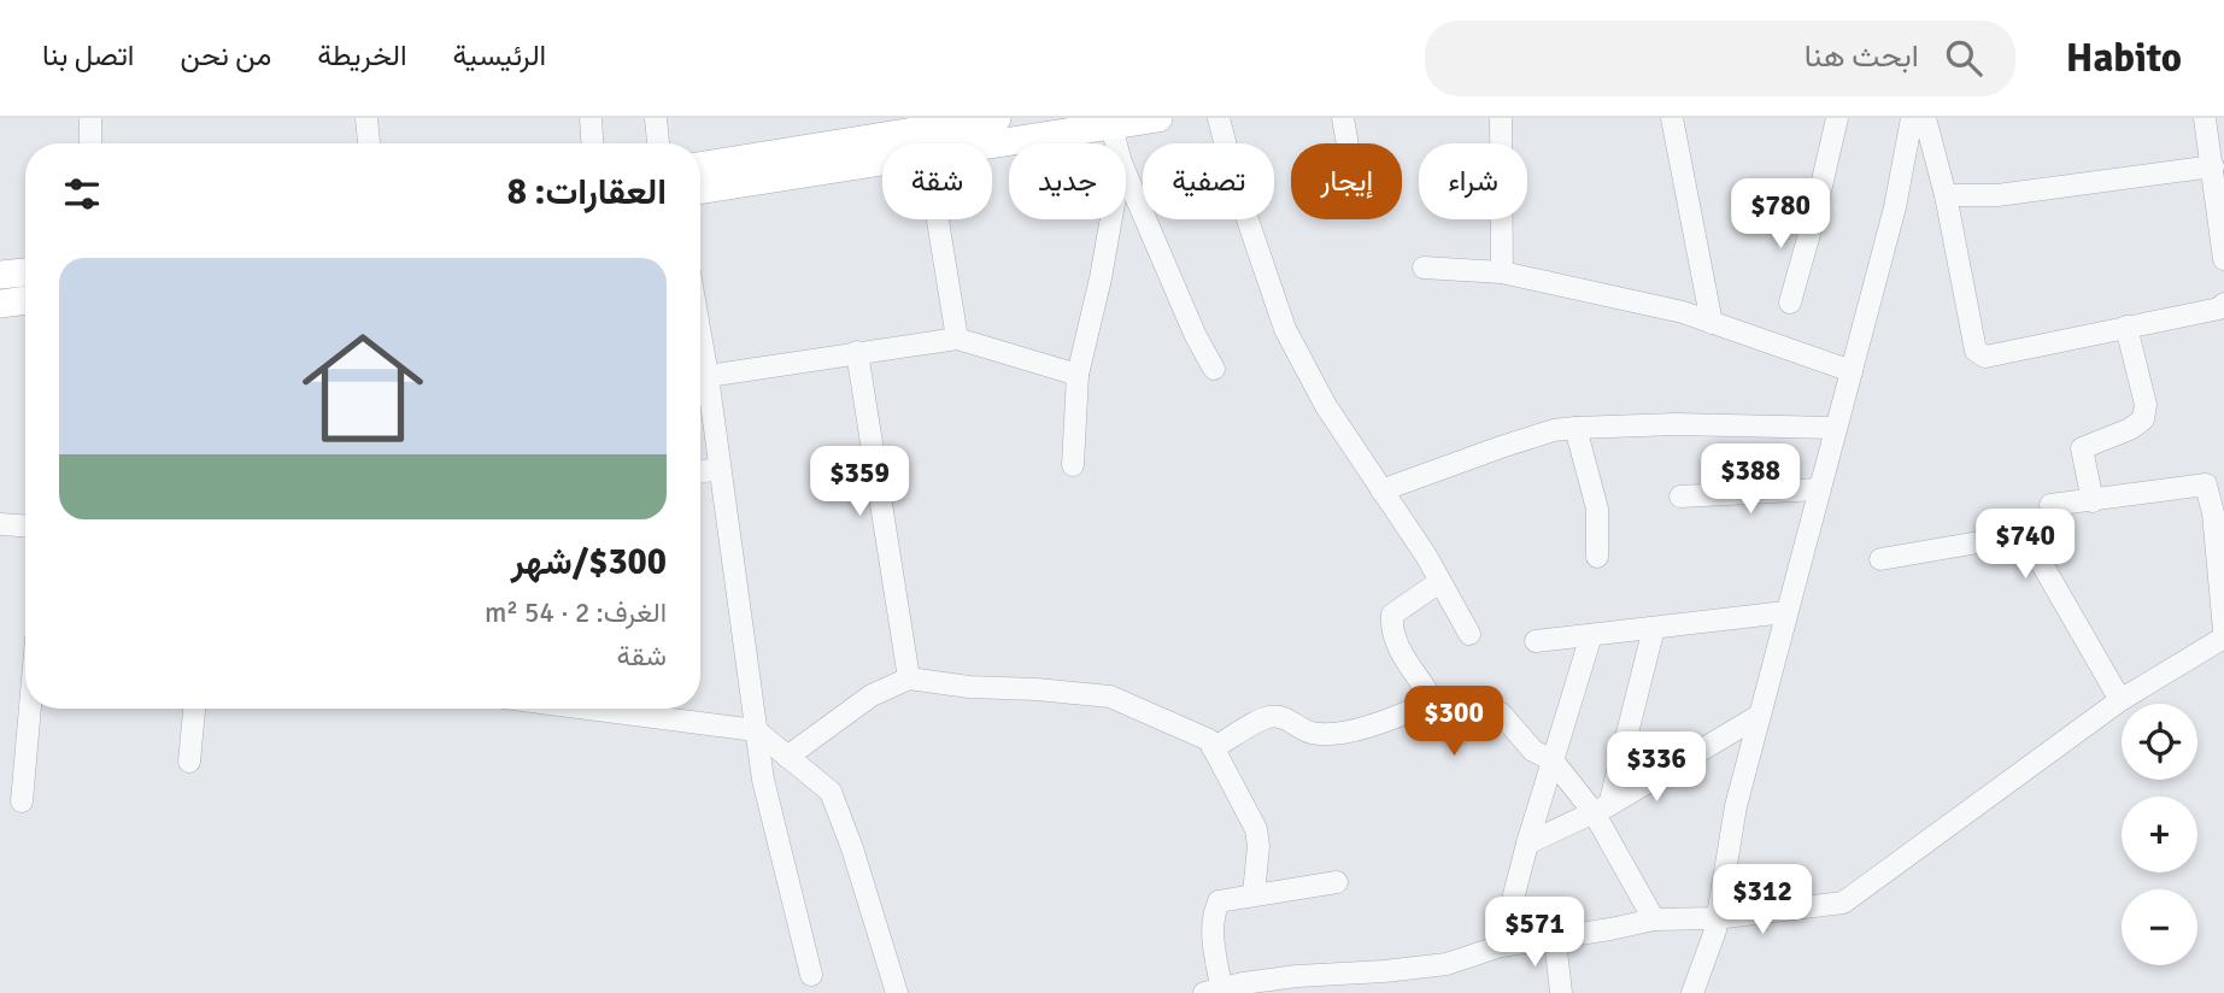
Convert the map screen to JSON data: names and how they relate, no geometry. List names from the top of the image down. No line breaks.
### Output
{"page":{"header":"Habito","search":"ابحث هنا","nav":["الرئيسية","الخريطة","من نحن","اتصل بنا"],"chip":["شراء","إيجار","تصفية","جديد","شقة"],"heading":"العقارات: 8","price":["$780","$388","$359","$740","$300","$336","$312","$571"],"list":[{"name":"$300/شهر","note":"الغرف: 2 · 54 m² · شقة"}],"map_buttons":["+","−"]}}
